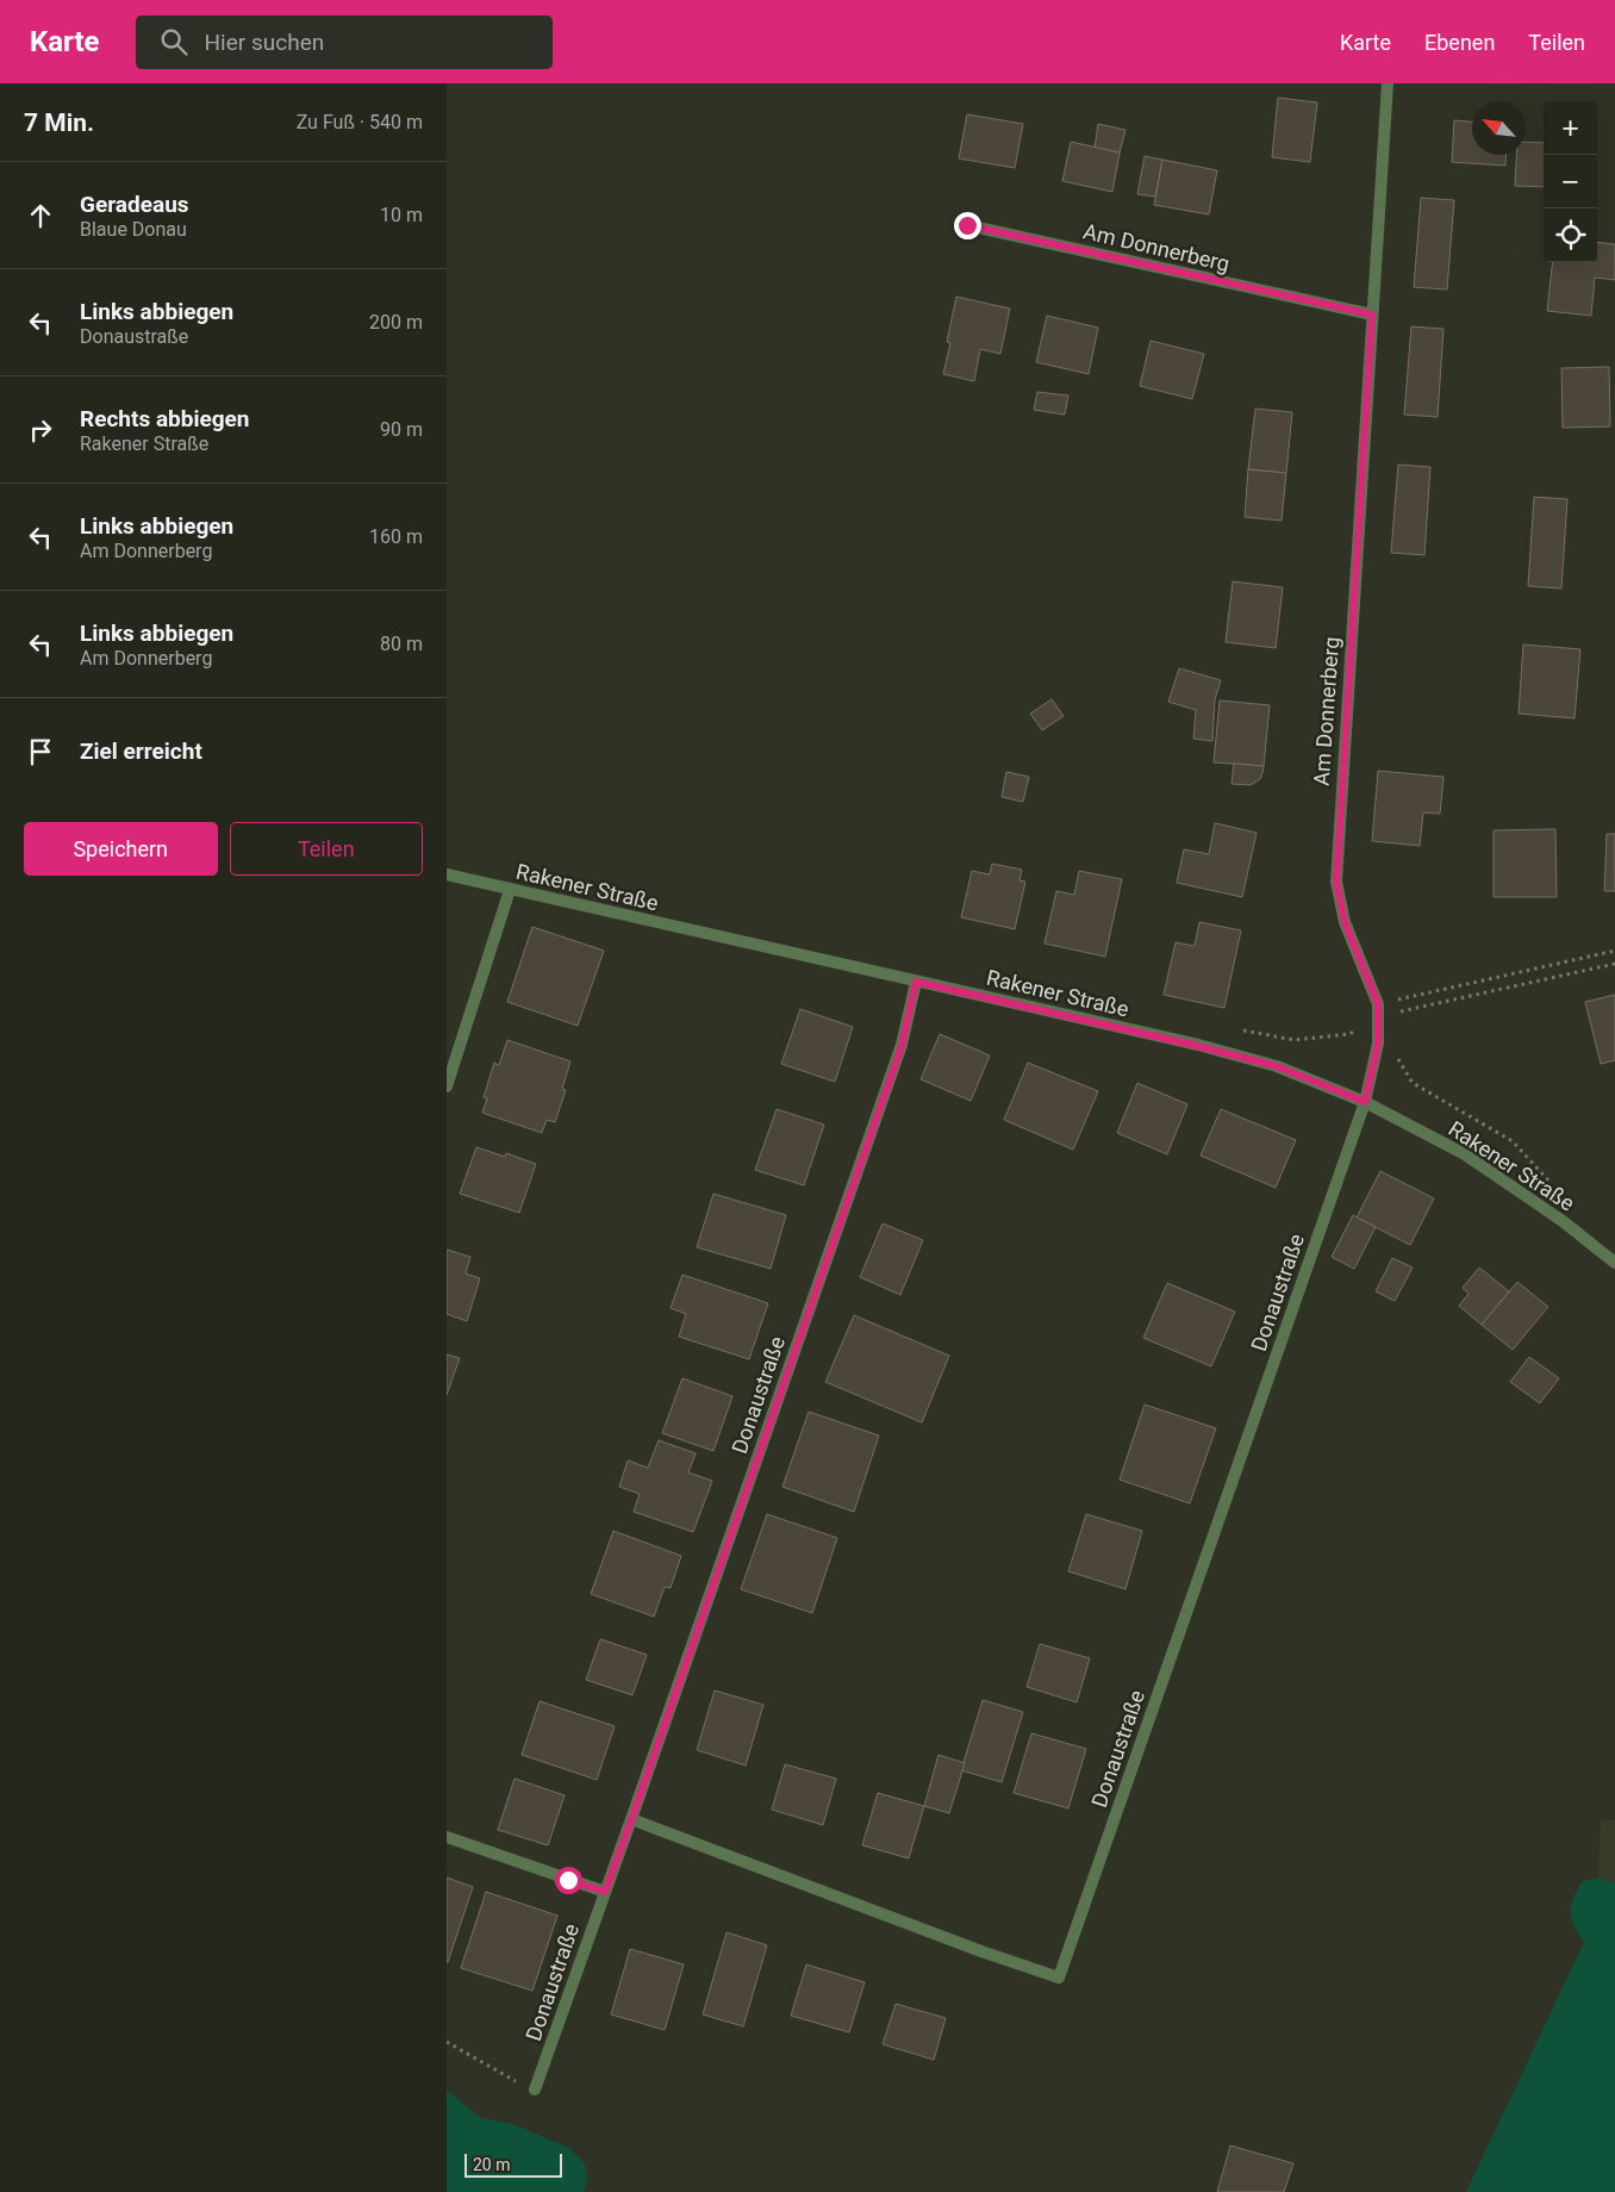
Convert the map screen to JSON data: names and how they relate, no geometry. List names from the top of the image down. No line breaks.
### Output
{"streets":{"street":["Am Donnerberg","Rakener Straße","Donaustraße"]},"crossings":[["Am Donnerberg","Rakener Straße"],["Am Donnerberg","Donaustraße"],["Rakener Straße","Donaustraße"]],"scale_bar":"20 m","north":"top left","page":{"header":"Karte","search":"Hier suchen","nav":["Karte","Ebenen","Teilen"],"heading":["7 Min.","Zu Fuß · 540 m"],"map_buttons":["+","−"],"list":[["Geradeaus","Blaue Donau","10 m"],["Links abbiegen","Donaustraße","200 m"],["Rechts abbiegen","Rakener Straße","90 m"],["Links abbiegen","Am Donnerberg","160 m"],["Links abbiegen","Am Donnerberg","80 m"],"Ziel erreicht"],"buttons":["Speichern","Teilen"],"scale":"20 m"}}
